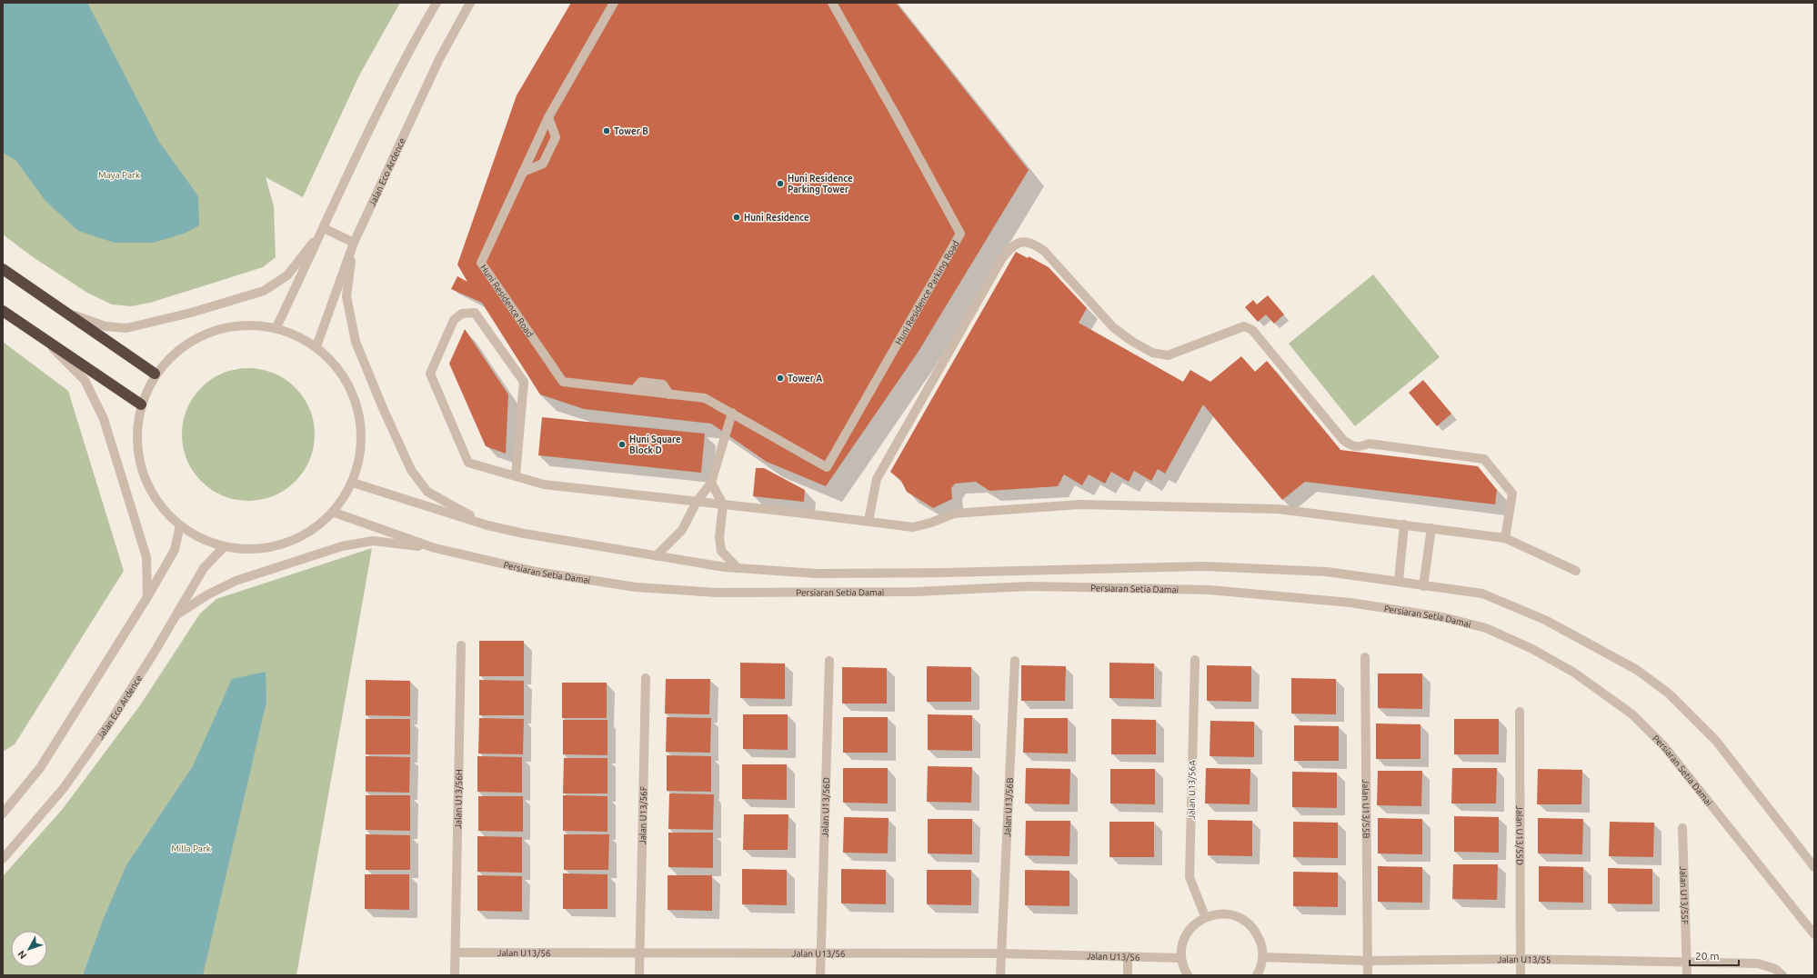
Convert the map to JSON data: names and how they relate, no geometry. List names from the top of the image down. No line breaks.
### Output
{"streets":{"street":["Jalan Eco Ardence","Huni Residence Parking Road","Huni Residence Road","Persiaran Setia Damai","Jalan U13/56A","Jalan U13/56H","Jalan U13/56D","Jalan U13/56B","Jalan U13/55B","Jalan U13/56F","Jalan U13/55D","Jalan U13/55F","Jalan U13/56","Jalan U13/55"]},"crossings":[["Huni Residence Parking Road","Huni Residence Road"],["Jalan U13/56H","Jalan U13/56"],["Jalan U13/56D","Jalan U13/56"],["Jalan U13/56B","Jalan U13/56"],["Jalan U13/55B","Jalan U13/55"],["Jalan U13/56F","Jalan U13/56"],["Jalan U13/55D","Jalan U13/55"],["Jalan U13/55F","Jalan U13/55"]],"parks":["Maya Park","Milla Park"],"places":["Tower B","Huni Residence Parking Tower","Huni Residence","Tower A","Huni Square Block D"],"scale_bar":"20 m","north":"bottom left"}
